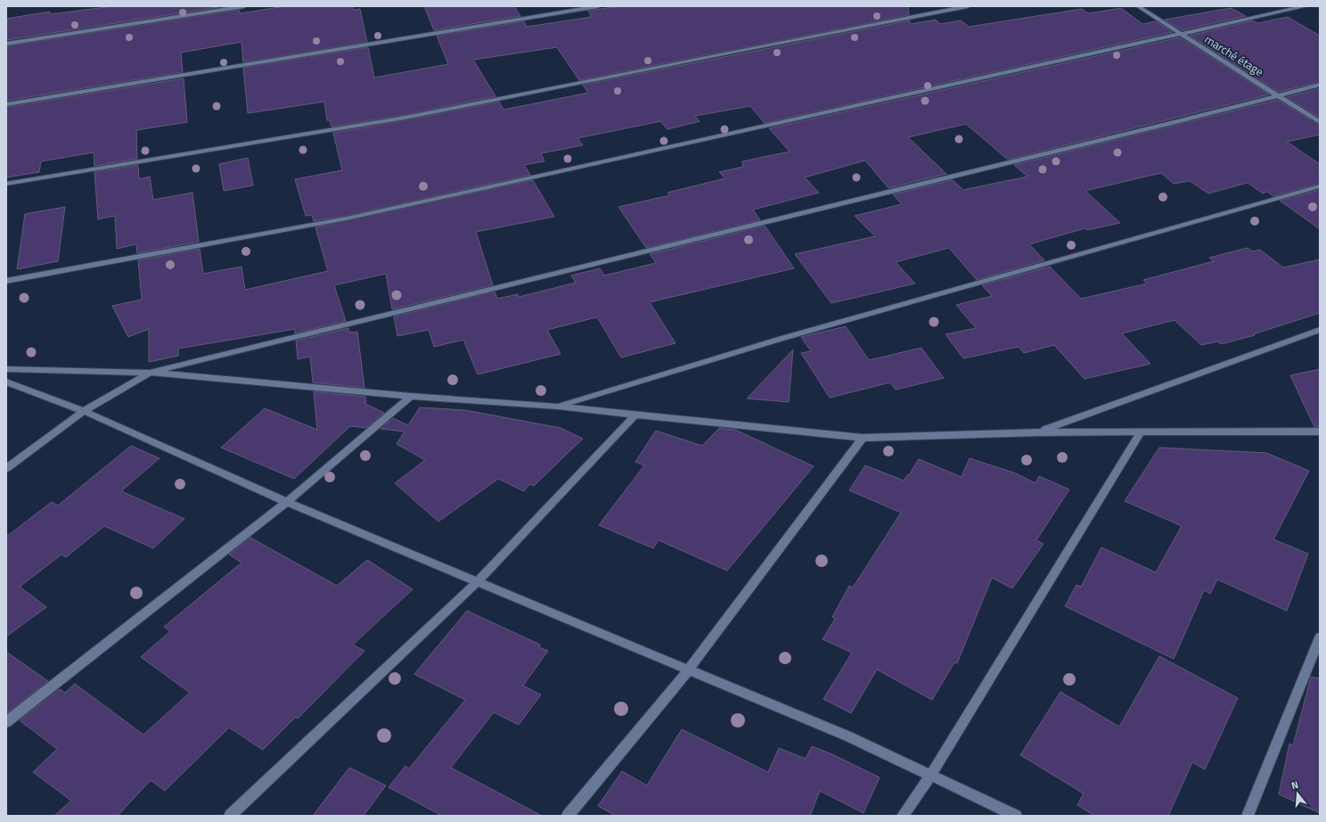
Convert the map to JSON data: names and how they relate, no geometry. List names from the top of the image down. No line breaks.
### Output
{"streets":{"street":["marché étage"]},"north":"top"}
